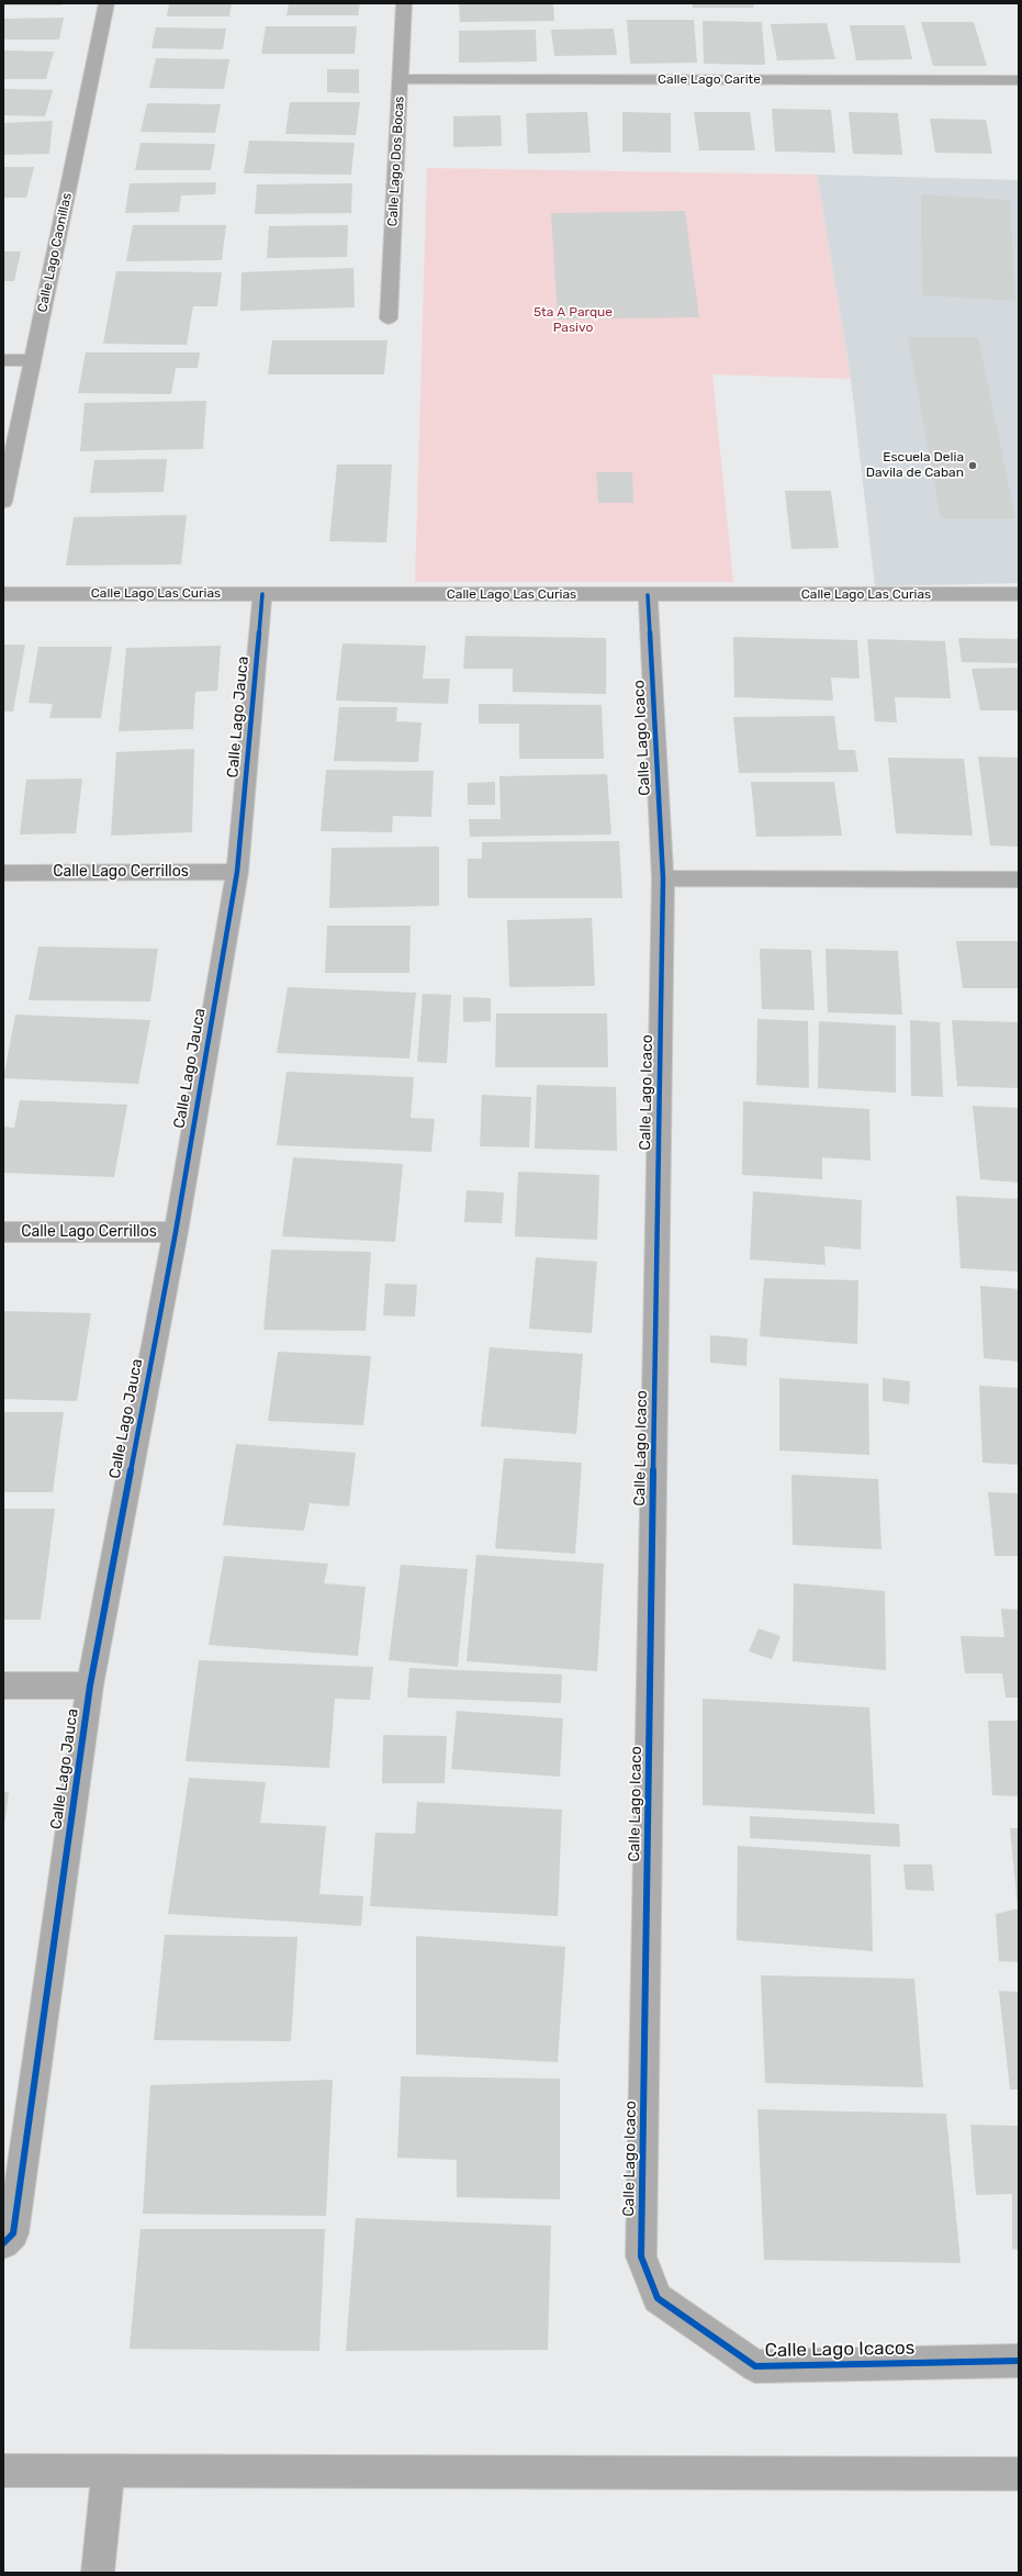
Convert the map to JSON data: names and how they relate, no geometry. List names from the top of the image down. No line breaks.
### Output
{"streets":{"street":["Calle Lago Carite","Calle Lago Dos Bocas","Calle Lago Caonillas","Calle Lago Las Curias","Calle Lago Jauca","Calle Lago Icaco","Calle Lago Cerrillos","Calle Lago Icacos"]},"crossings":[["Calle Lago Carite","Calle Lago Dos Bocas"],["Calle Lago Las Curias","Calle Lago Jauca"],["Calle Lago Las Curias","Calle Lago Icaco"],["Calle Lago Jauca","Calle Lago Cerrillos"],["Calle Lago Icaco","Calle Lago Icacos"]],"parks":["5ta A Parque Pasivo"],"places":["Escuela Delia Davila de Caban"]}
